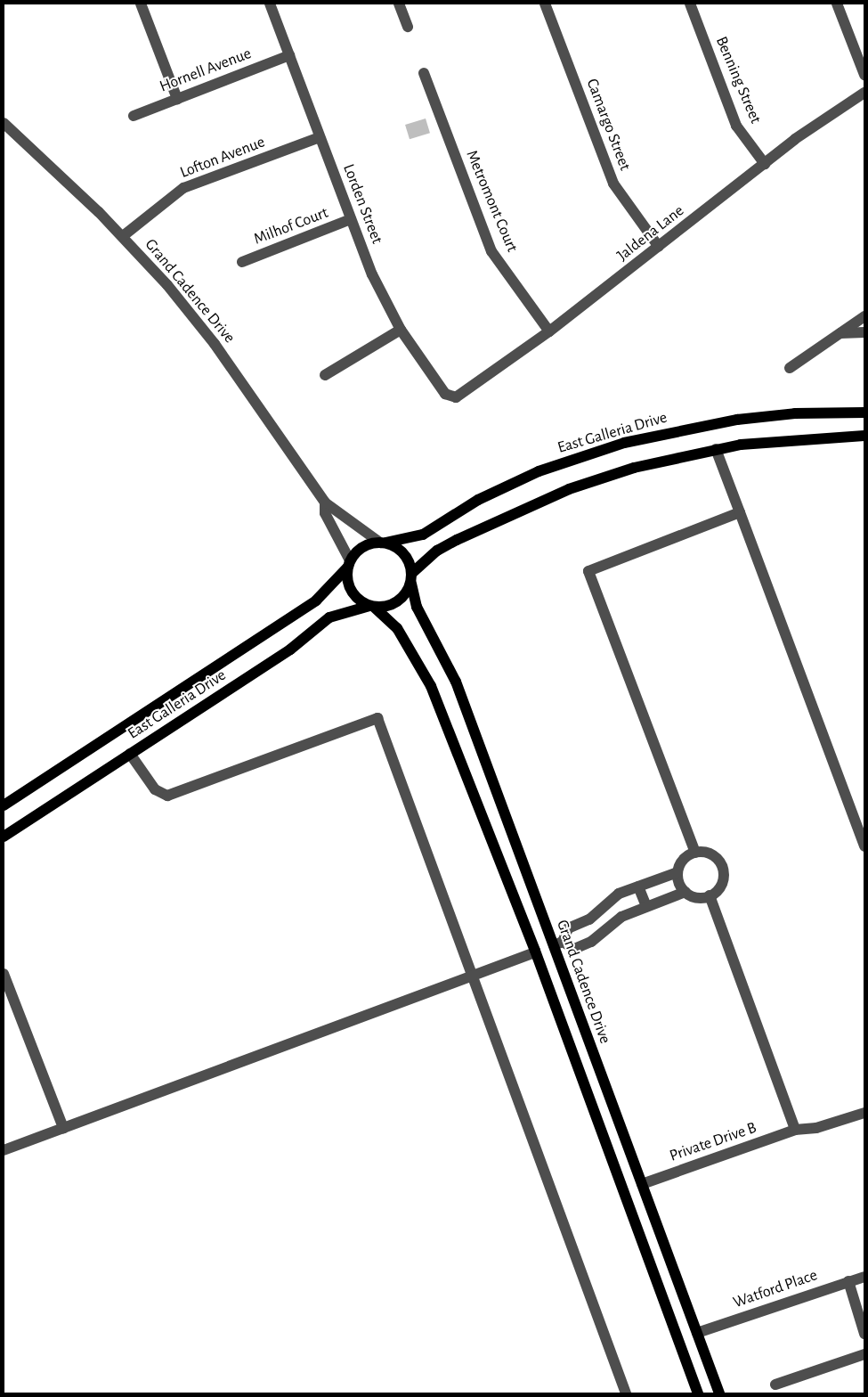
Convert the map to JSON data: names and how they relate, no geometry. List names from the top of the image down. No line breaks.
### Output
{"streets":{"main road":["Grand Cadence Drive","East Galleria Drive"],"street":["Hornell Avenue","Benning Street","Camargo Street","Lofton Avenue","Metromont Court","Lorden Street","Milhof Court","Jaldena Lane","Private Drive B","Watford Place"]},"crossings":[["Hornell Avenue","Lorden Street"],["Benning Street","Jaldena Lane"],["Camargo Street","Jaldena Lane"],["Lofton Avenue","Lorden Street"],["Lofton Avenue","Grand Cadence Drive"],["Metromont Court","Jaldena Lane"],["Lorden Street","Milhof Court"],["Lorden Street","Jaldena Lane"],["Grand Cadence Drive","East Galleria Drive"],["Grand Cadence Drive","Private Drive B"],["Grand Cadence Drive","Watford Place"]]}
